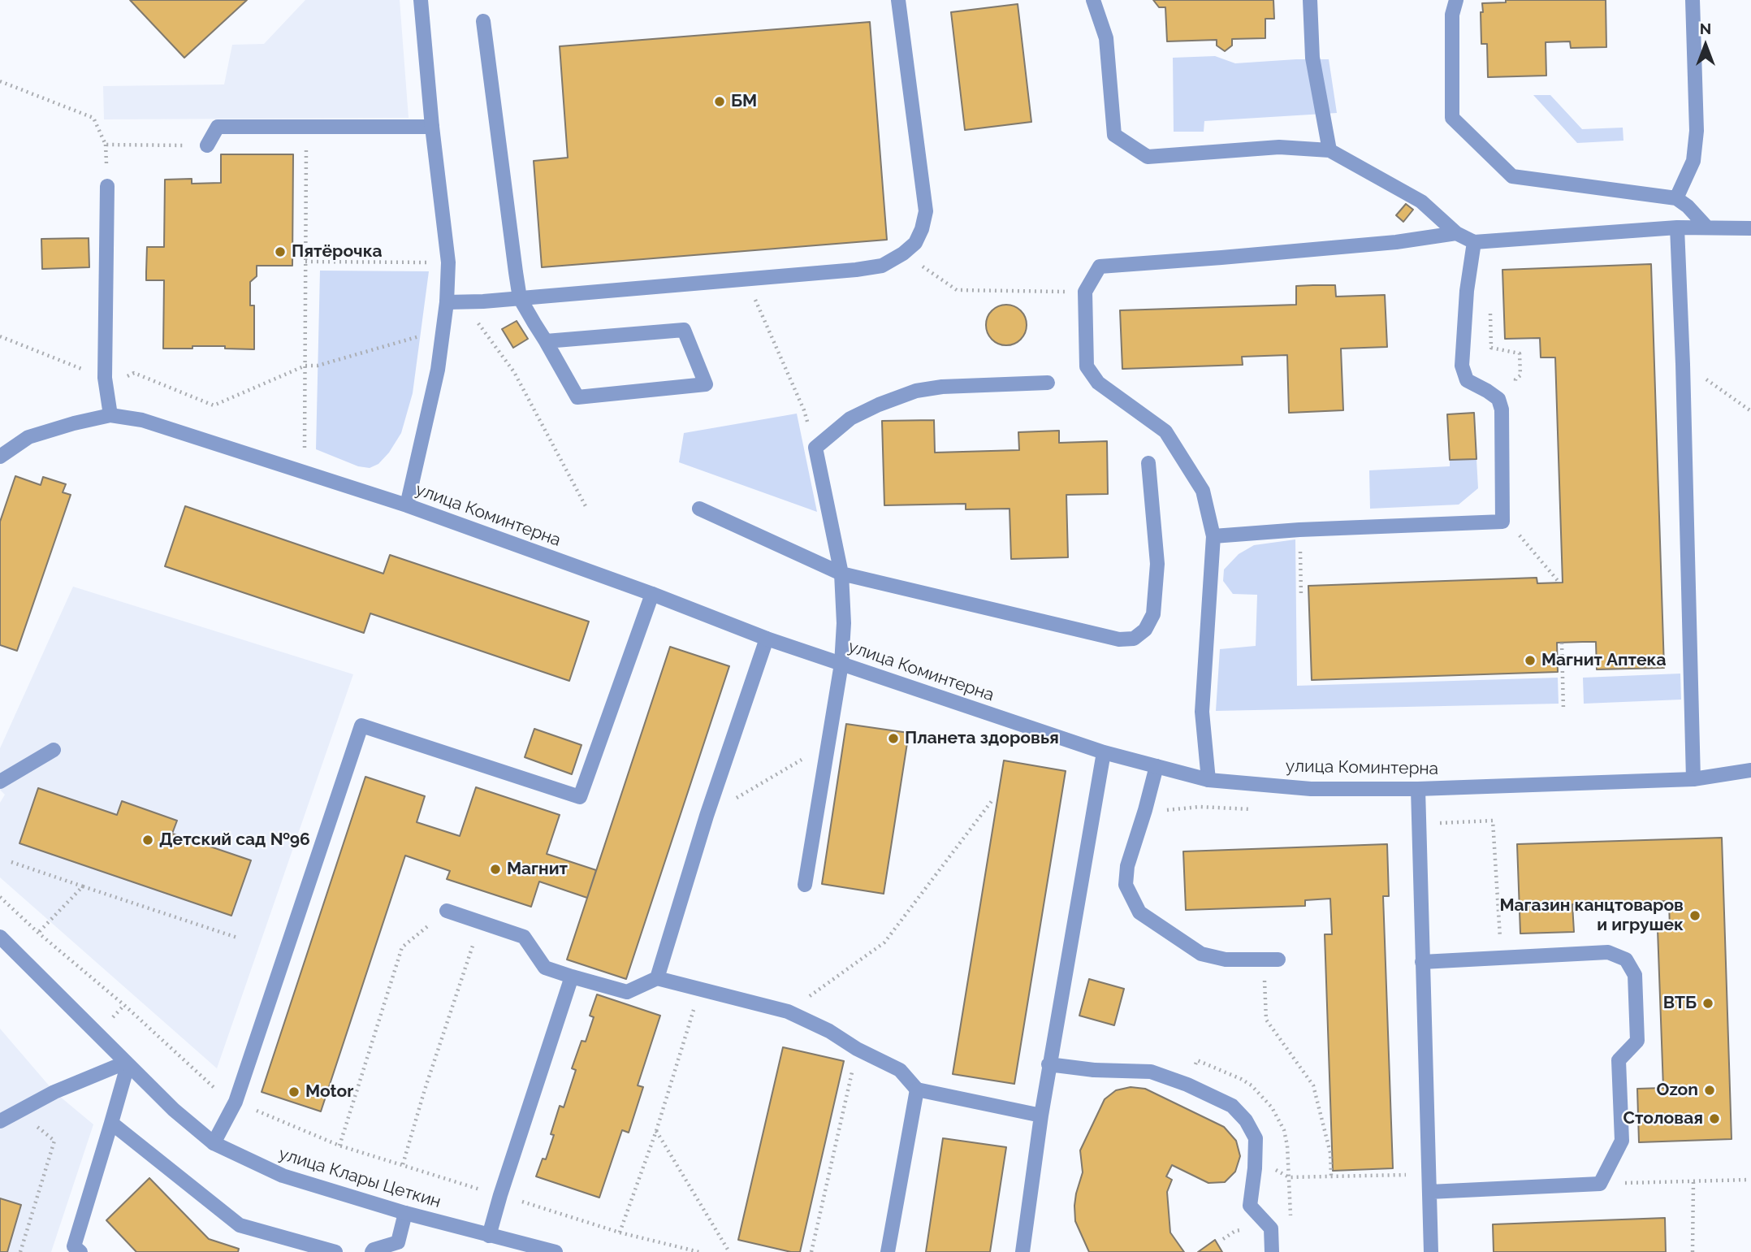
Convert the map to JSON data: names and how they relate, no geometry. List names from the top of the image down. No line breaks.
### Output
{"streets":{"street":["улица Коминтерна","улица Клары Цеткин"]},"places":["БМ","Пятёрочка","Магнит Аптека","Планета здоровья","Детский сад №96","Магнит","Магазин канцтоваров и игрушек","ВТБ","Ozon","Motor","Столовая"],"north":"top"}
